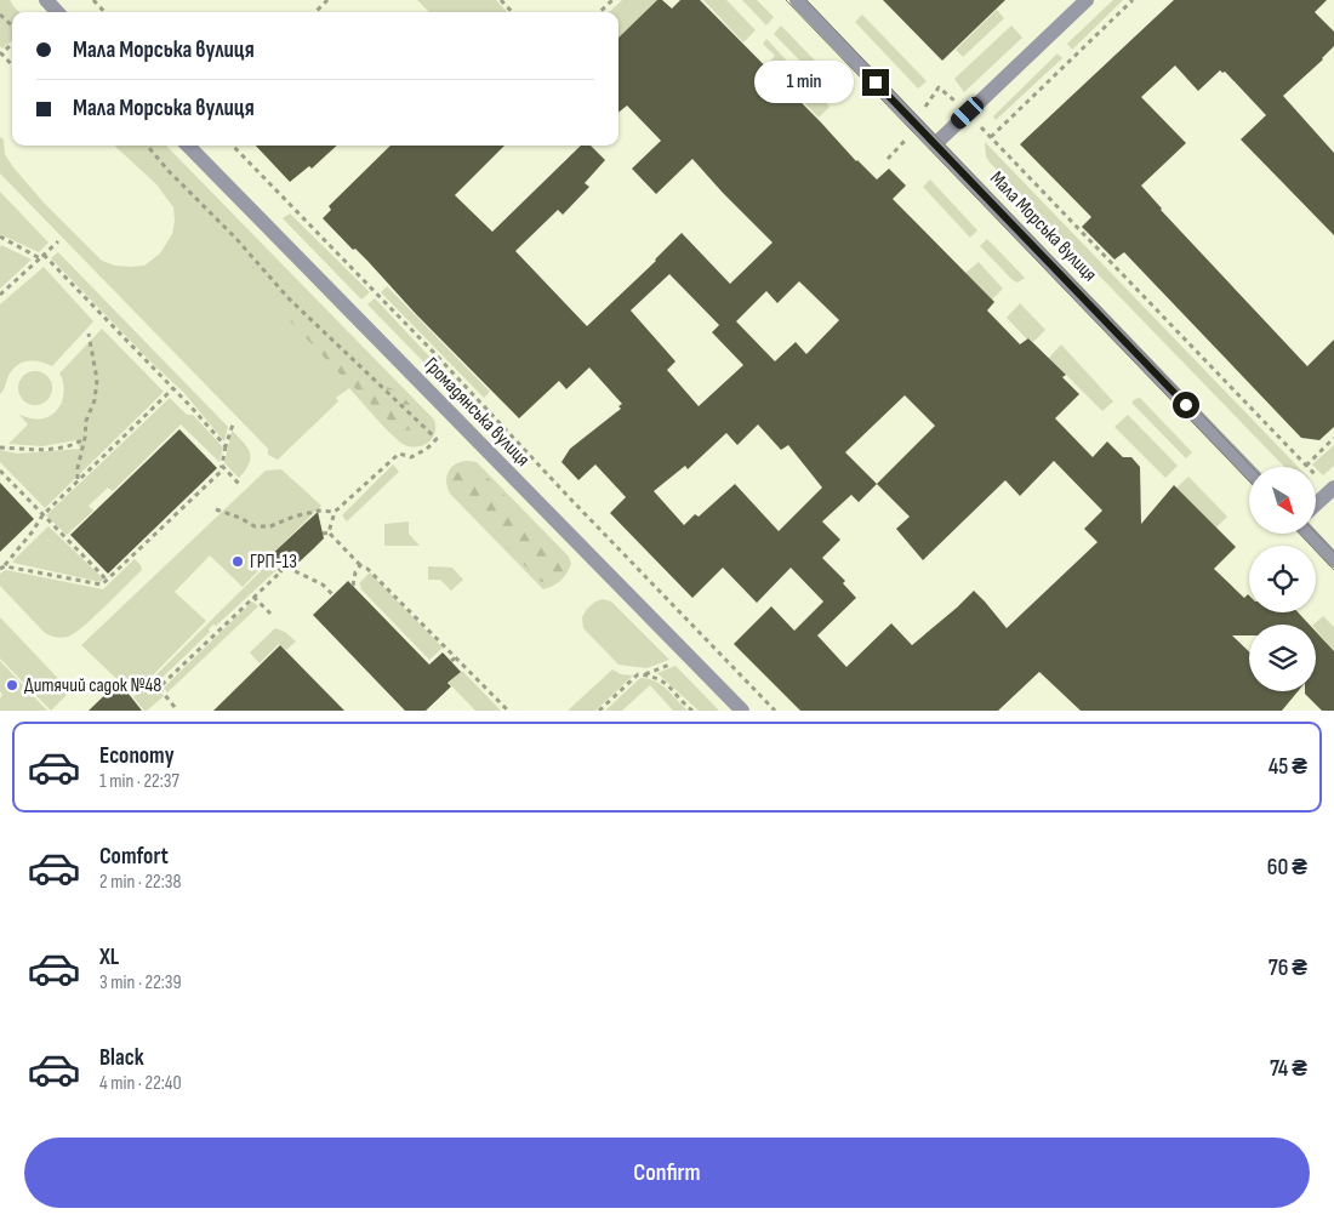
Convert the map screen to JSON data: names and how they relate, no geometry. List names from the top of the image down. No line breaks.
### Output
{"streets":{"street":["Мала Морська вулиця","Громадянська вулиця"]},"places":["ГРП-13","Дитячий садок №48"],"north":"bottom right","page":{"banner":["Мала Морська вулиця","Мала Морська вулиця"],"bubble":"1 min","list":[{"name":"Economy","note":"1 min · 22:37","value":"45 ₴"},{"name":"Comfort","note":"2 min · 22:38","value":"60 ₴"},{"name":"XL","note":"3 min · 22:39","value":"76 ₴"},{"name":"Black","note":"4 min · 22:40","value":"74 ₴"}],"buttons":"Confirm"}}
